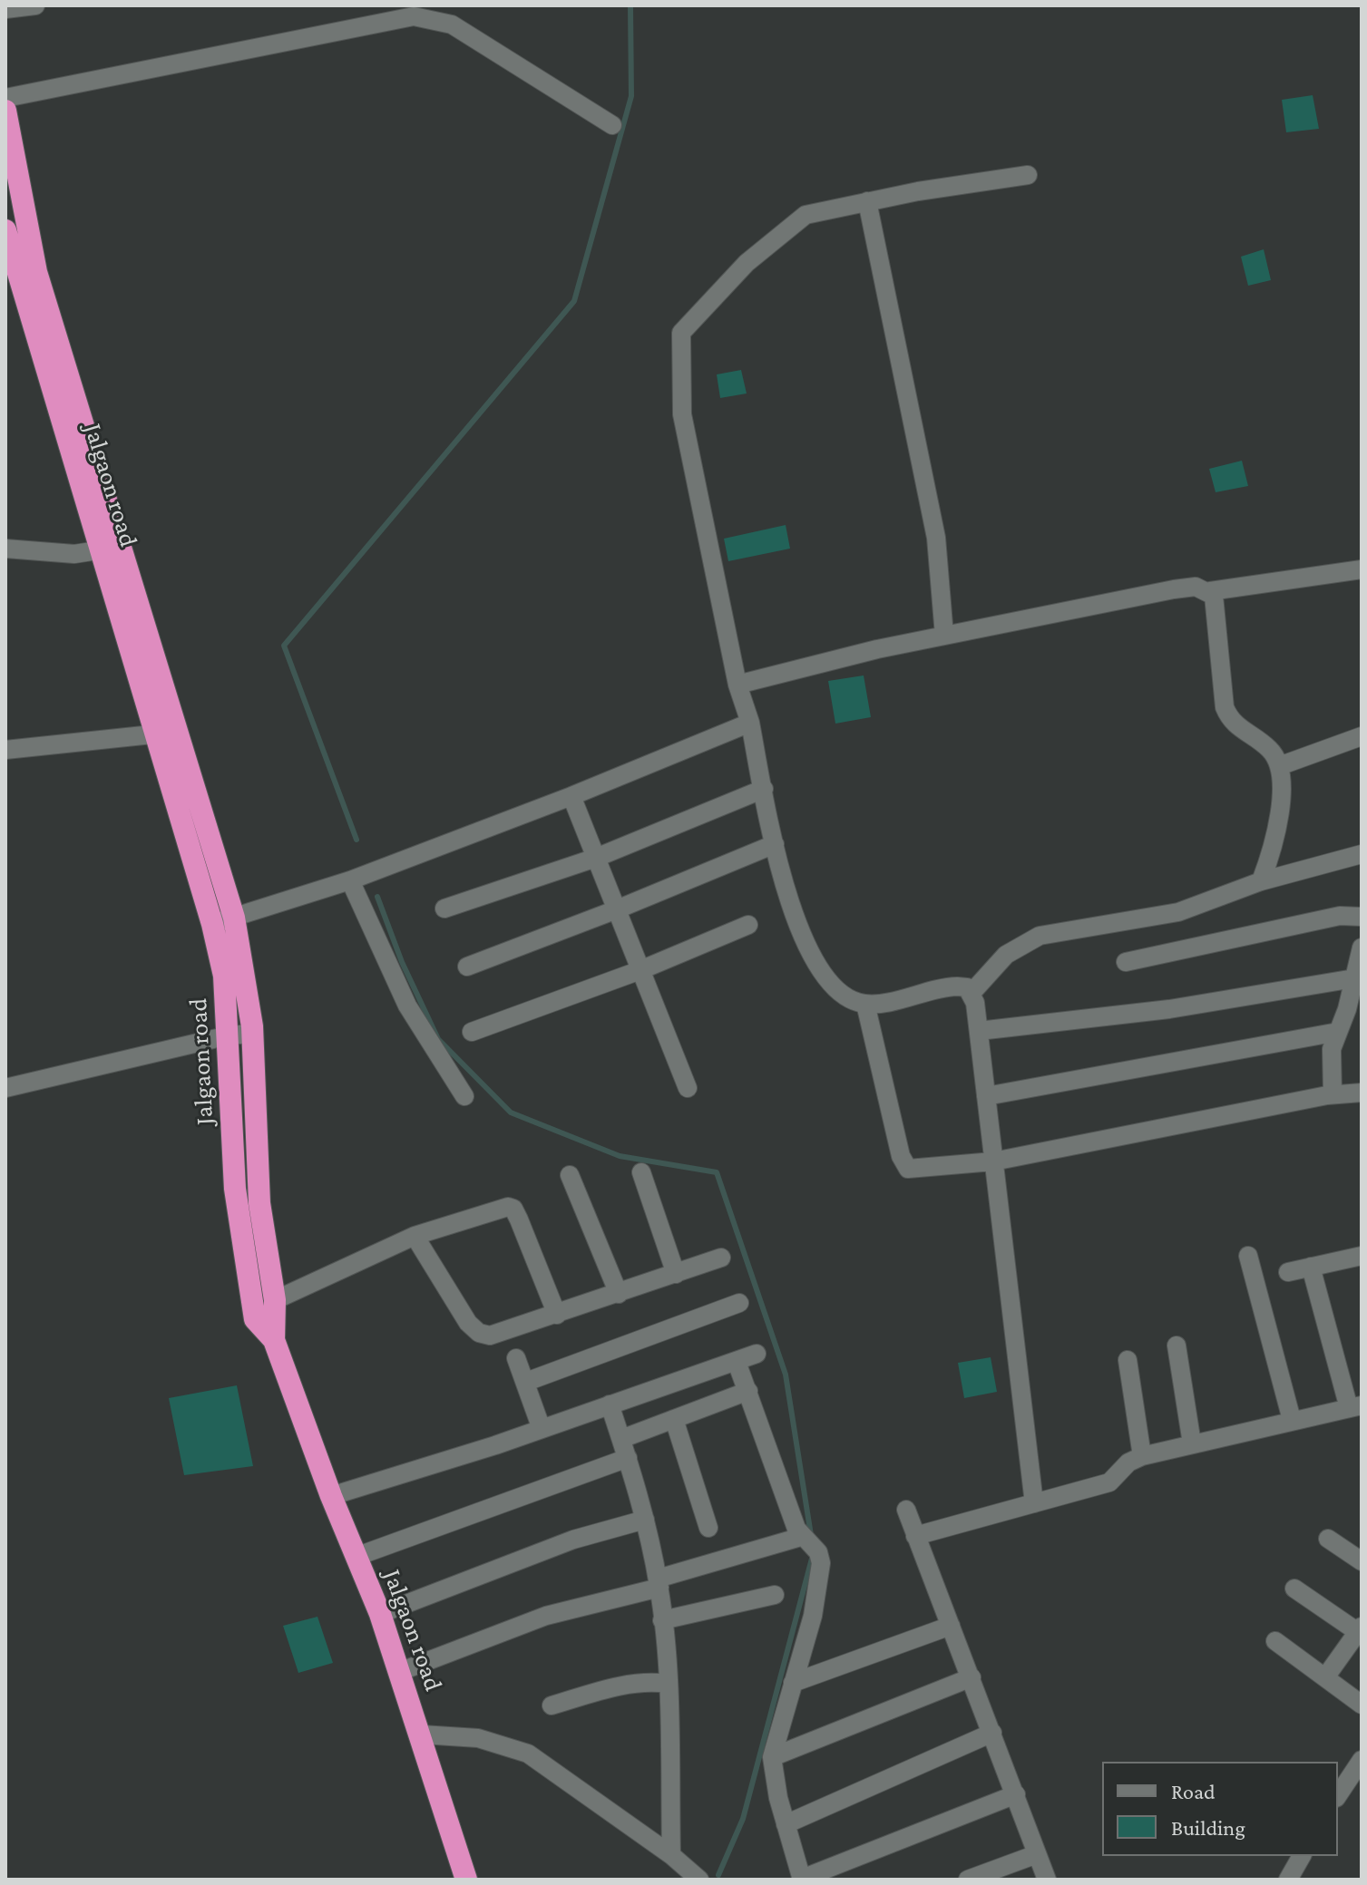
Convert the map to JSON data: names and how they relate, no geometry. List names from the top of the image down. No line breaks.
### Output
{"streets":{"highway":["Jalgaon road"]},"legend":["Road","Building"]}
